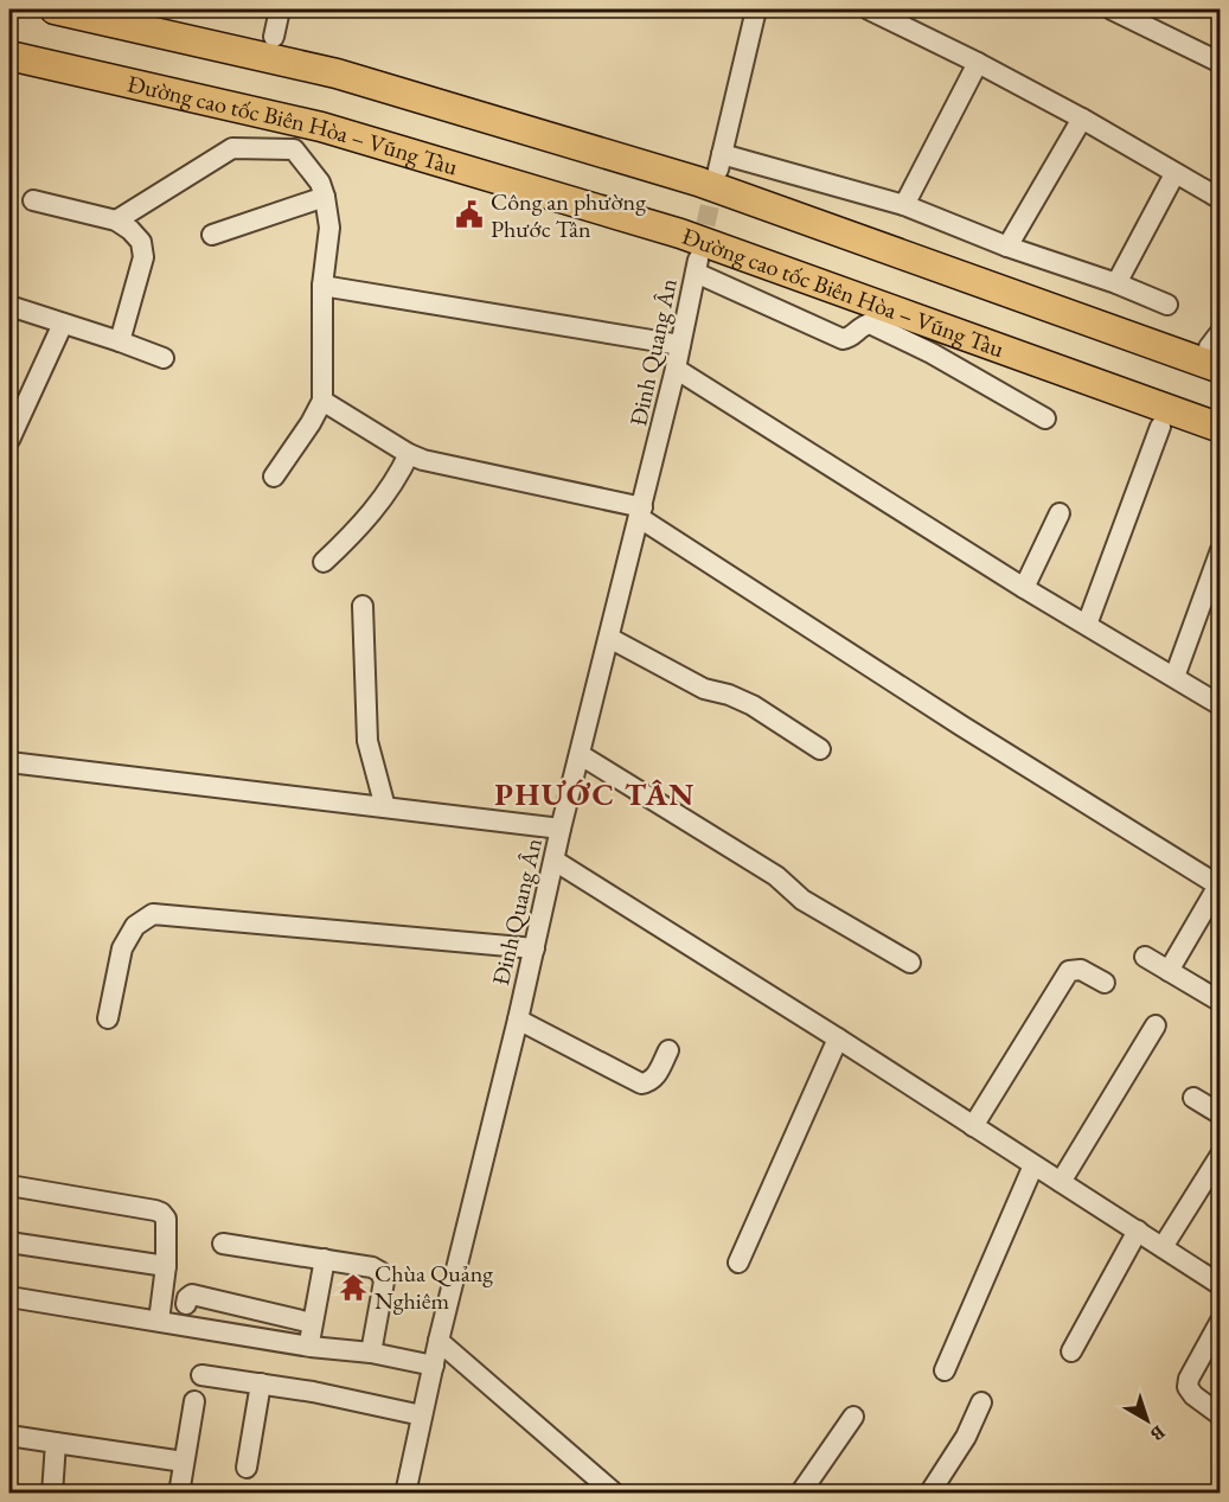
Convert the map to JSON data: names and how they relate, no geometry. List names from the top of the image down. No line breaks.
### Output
{"streets":{"highway":["Đường cao tốc Biên Hòa – Vũng Tàu"],"street":["Đinh Quang Ân"]},"districts":["PHƯỚC TÂN"],"places":{"public building":["Công an phường Phước Tân"],"temple":["Chùa Quảng Nghiêm"]},"north":"bottom right"}
